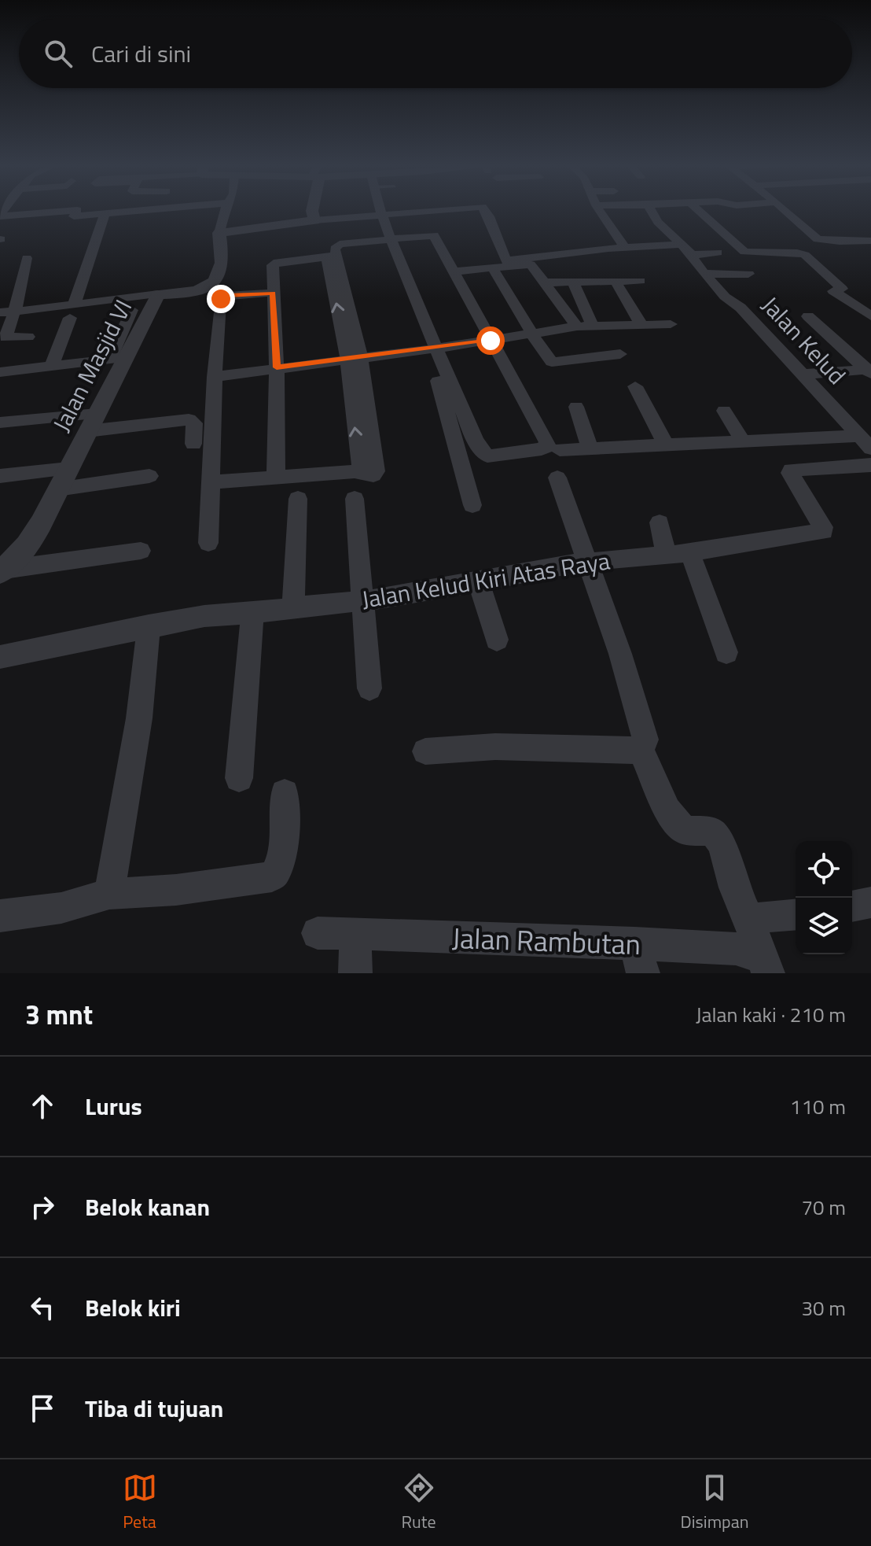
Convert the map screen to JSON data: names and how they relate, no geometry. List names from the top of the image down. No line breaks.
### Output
{"streets":{"street":["Jalan Kelud","Jalan Masjid VI","Jalan Kelud Kiri Atas Raya","Jalan Rambutan"]},"page":{"search":"Cari di sini","heading":["3 mnt","Jalan kaki · 210 m"],"list":[["Lurus","110 m"],["Belok kanan","70 m"],["Belok kiri","30 m"],"Tiba di tujuan"],"nav":["Peta","Rute","Disimpan"]}}
